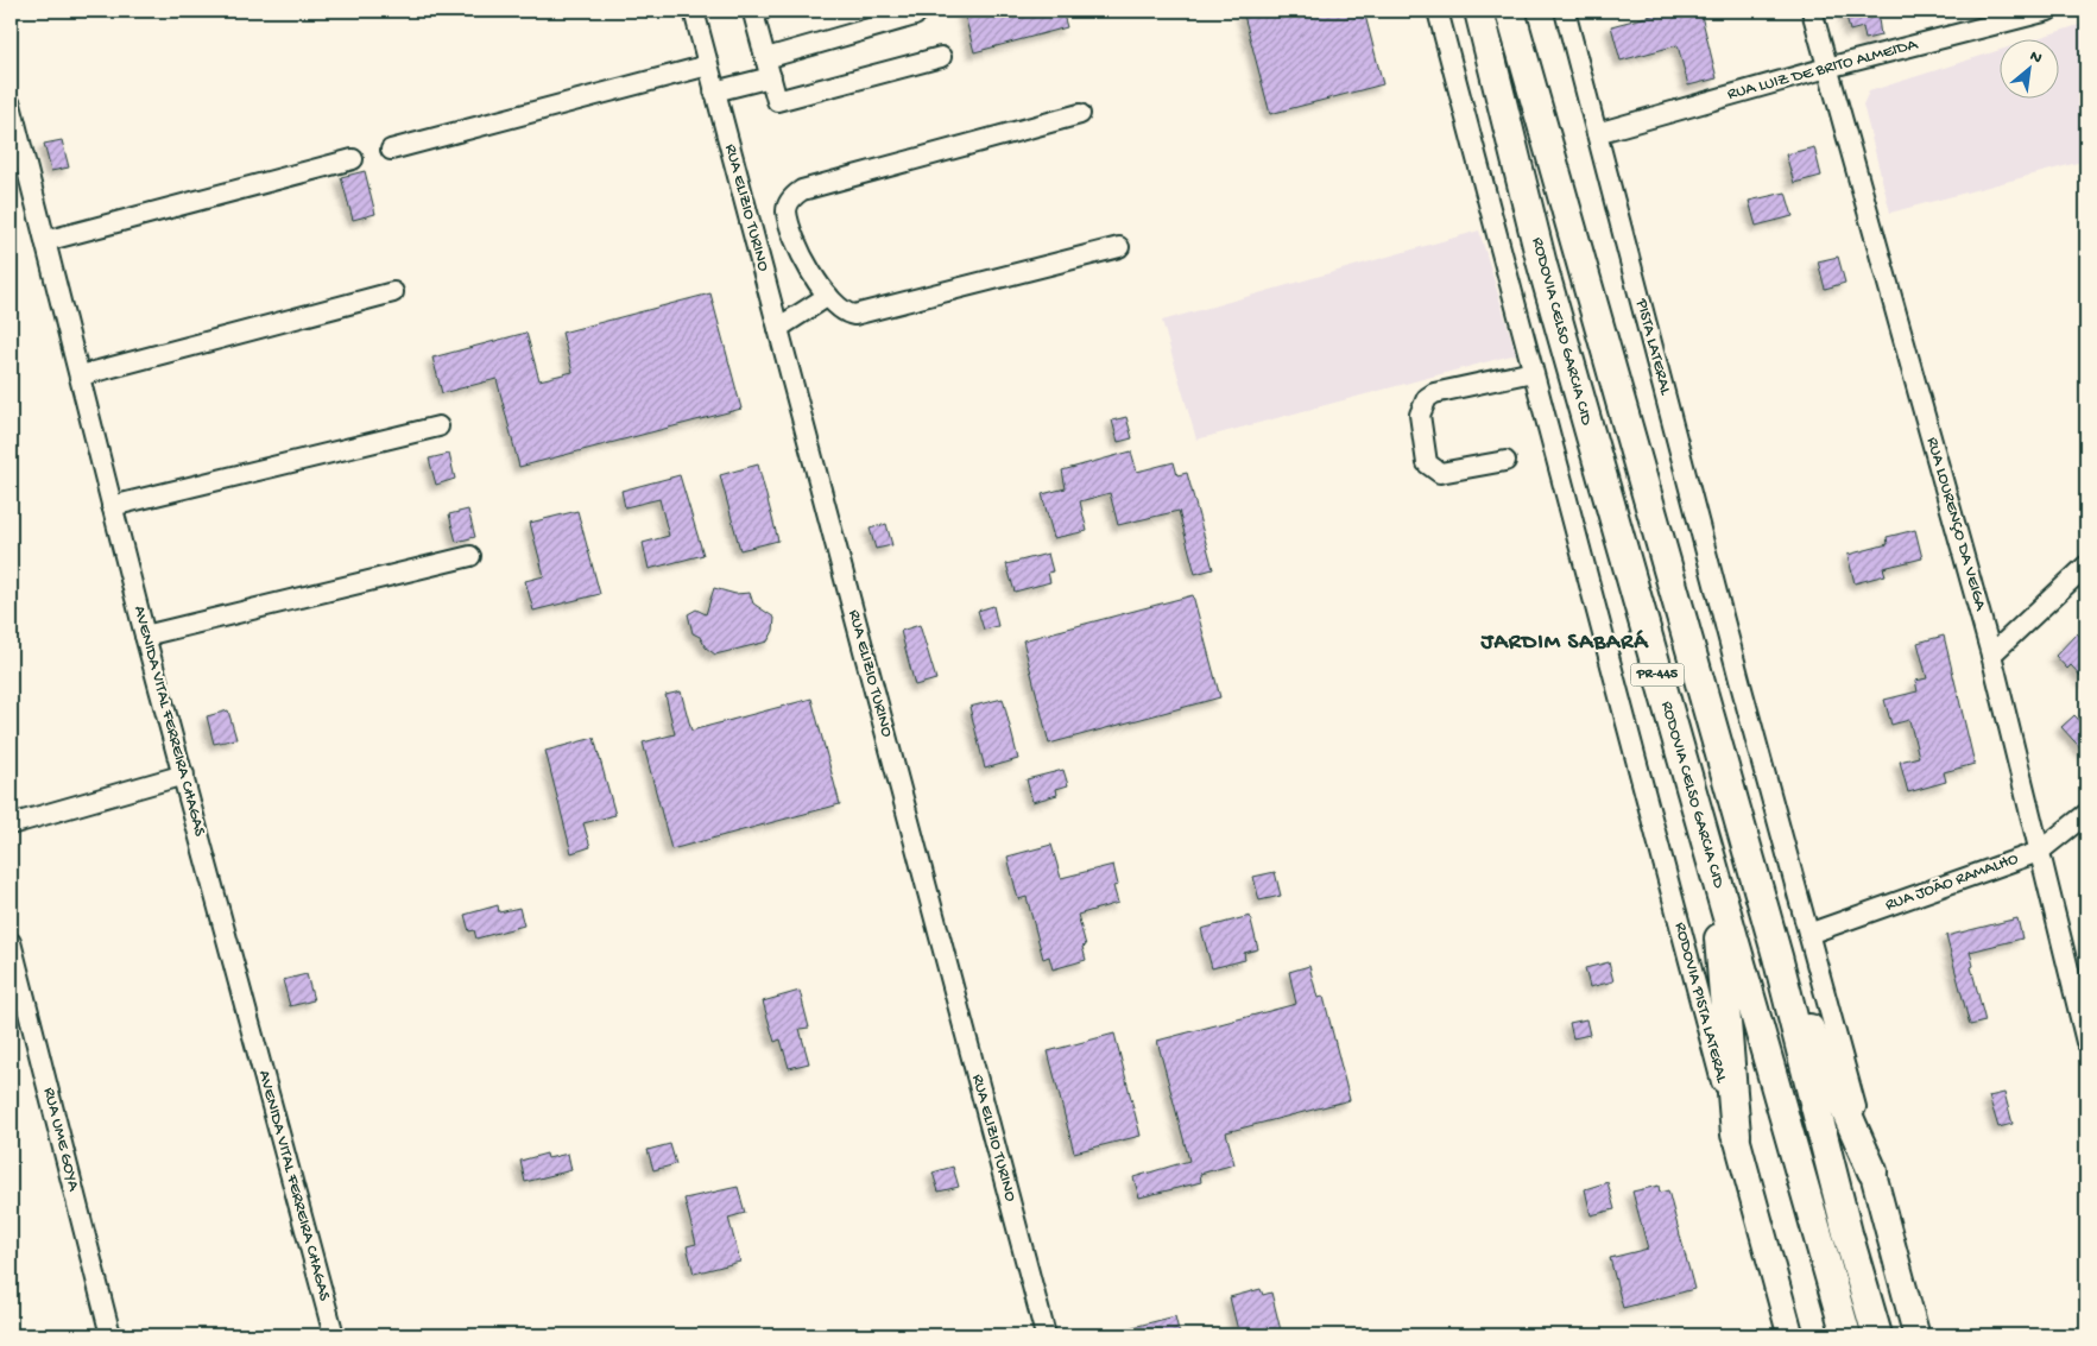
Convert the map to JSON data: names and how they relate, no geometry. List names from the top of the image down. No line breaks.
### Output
{"streets":{"highway":["RODOVIA CELSO GARCIA CID","PR-445"],"main road":["RODOVIA PISTA LATERAL"],"street":["RUA LUIZ DE BRITO ALMEIDA","RUA ELIZIO TURINO","PISTA LATERAL","RUA LOURENÇO DA VEIGA","AVENIDA VITAL FERREIRA CHAGAS","RUA JOÃO RAMALHO","RUA UME GOYA"]},"crossings":[["RUA LUIZ DE BRITO ALMEIDA","PISTA LATERAL"],["RUA LUIZ DE BRITO ALMEIDA","RUA LOURENÇO DA VEIGA"],["PISTA LATERAL","RUA JOÃO RAMALHO"],["RUA LOURENÇO DA VEIGA","RUA JOÃO RAMALHO"],["PR-445","RODOVIA PISTA LATERAL"]],"districts":["JARDIM SABARÁ"],"north":"top right"}
